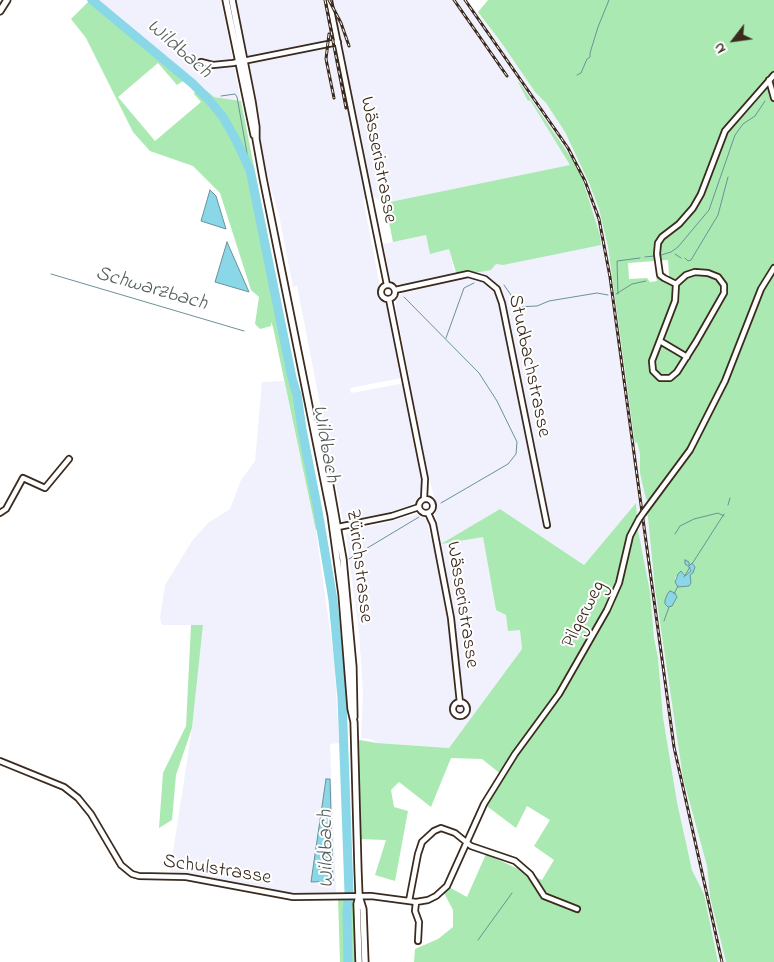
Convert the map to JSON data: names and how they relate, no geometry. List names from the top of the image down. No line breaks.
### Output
{"streets":{"main road":["Zürichstrasse"],"street":["Wässeristrasse","Studbachstrasse","Pilgerweg","Schulstrasse"]},"crossings":[["Wässeristrasse","Studbachstrasse"],["Zürichstrasse","Pilgerweg"],["Zürichstrasse","Schulstrasse"],["Pilgerweg","Schulstrasse"]],"water":["Wildbach","Schwarzbach"],"north":"bottom left"}
